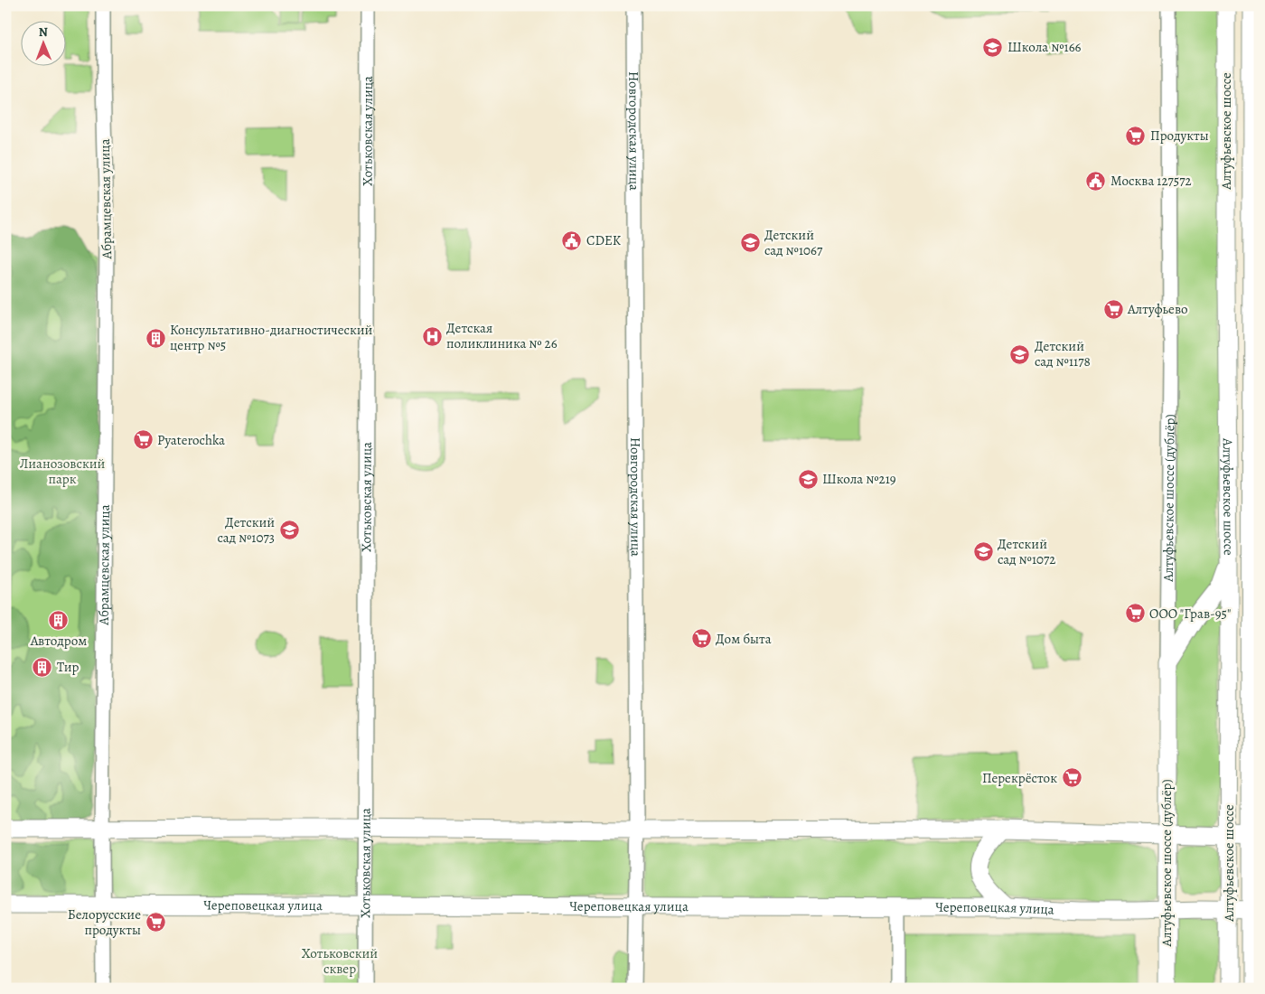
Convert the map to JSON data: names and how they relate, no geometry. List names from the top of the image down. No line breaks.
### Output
{"streets":{"main road":["Алтуфьевское шоссе","Алтуфьевское шоссе (дублёр)","Череповецкая улица"],"street":["Хотьковская улица","Новгородская улица","Абрамцевская улица"]},"crossings":[["Хотьковская улица","Череповецкая улица"],["Новгородская улица","Череповецкая улица"],["Алтуфьевское шоссе","Череповецкая улица"],["Абрамцевская улица","Череповецкая улица"],["Алтуфьевское шоссе (дублёр)","Череповецкая улица"]],"parks":["Лианозовский парк","Хотьковский сквер"],"places":{"school or university":["Школа №166","Детский сад №1067","Детский сад №1178","Школа №219","Детский сад №1073","Детский сад №1072"],"supermarket":["Продукты","Алтуфьево","Pyaterochka","ООО \"Грав-95\"","Дом быта","Перекрёсток","Белорусские продукты"],"public building":["Москва 127572","CDEK"],"hospital":["Детская поликлиника № 26"],"building":["Консультативно-диагностический центр №5","Автодром","Тир"]},"north":"top"}
